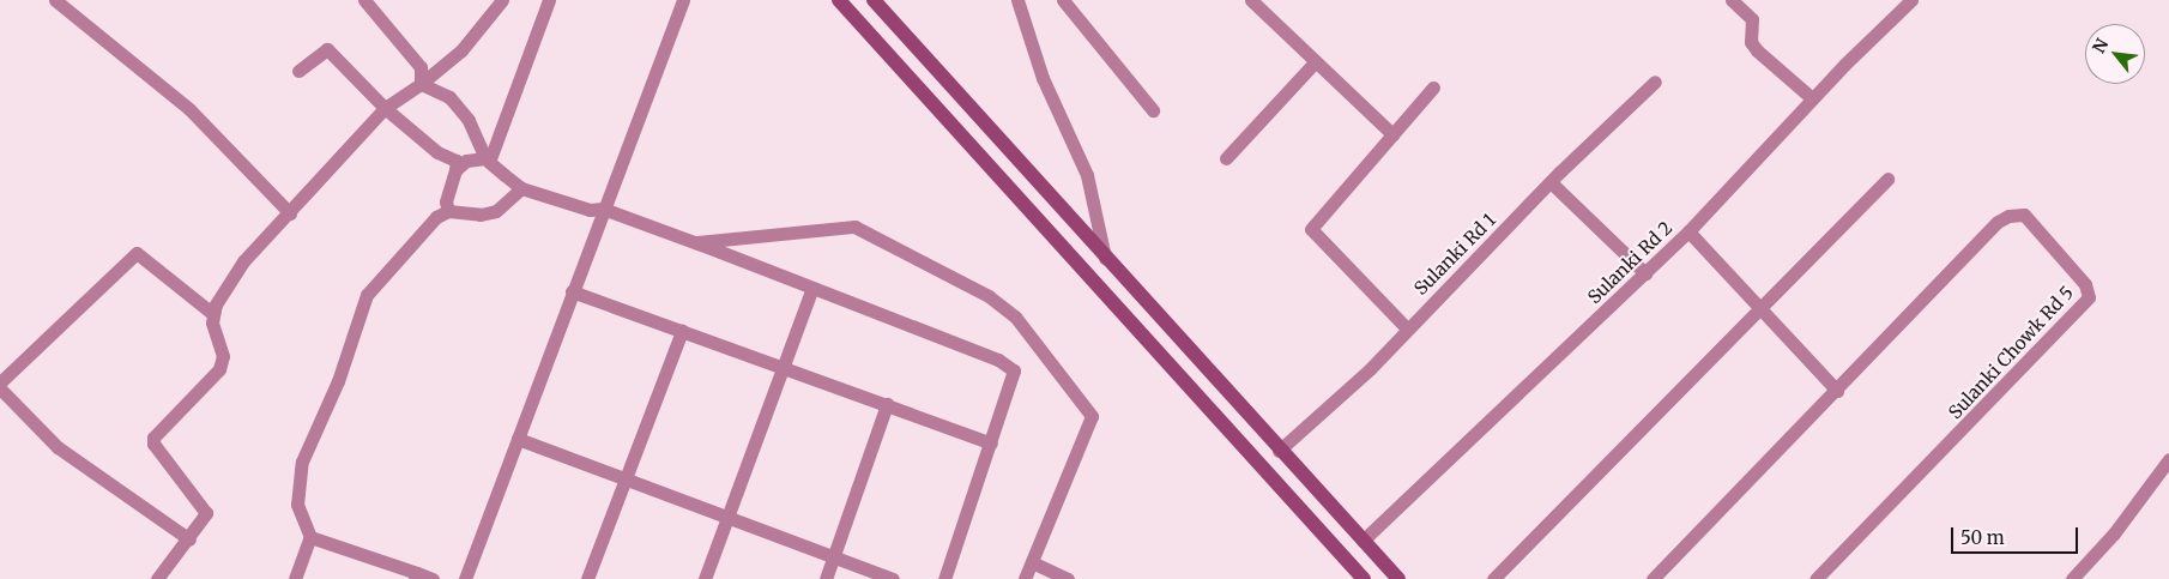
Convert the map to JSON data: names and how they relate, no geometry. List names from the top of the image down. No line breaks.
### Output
{"streets":{"street":["Sulanki Rd 1","Sulanki Rd 2","Sulanki Chowk Rd 5"]},"scale_bar":"50 m","north":"top left"}
